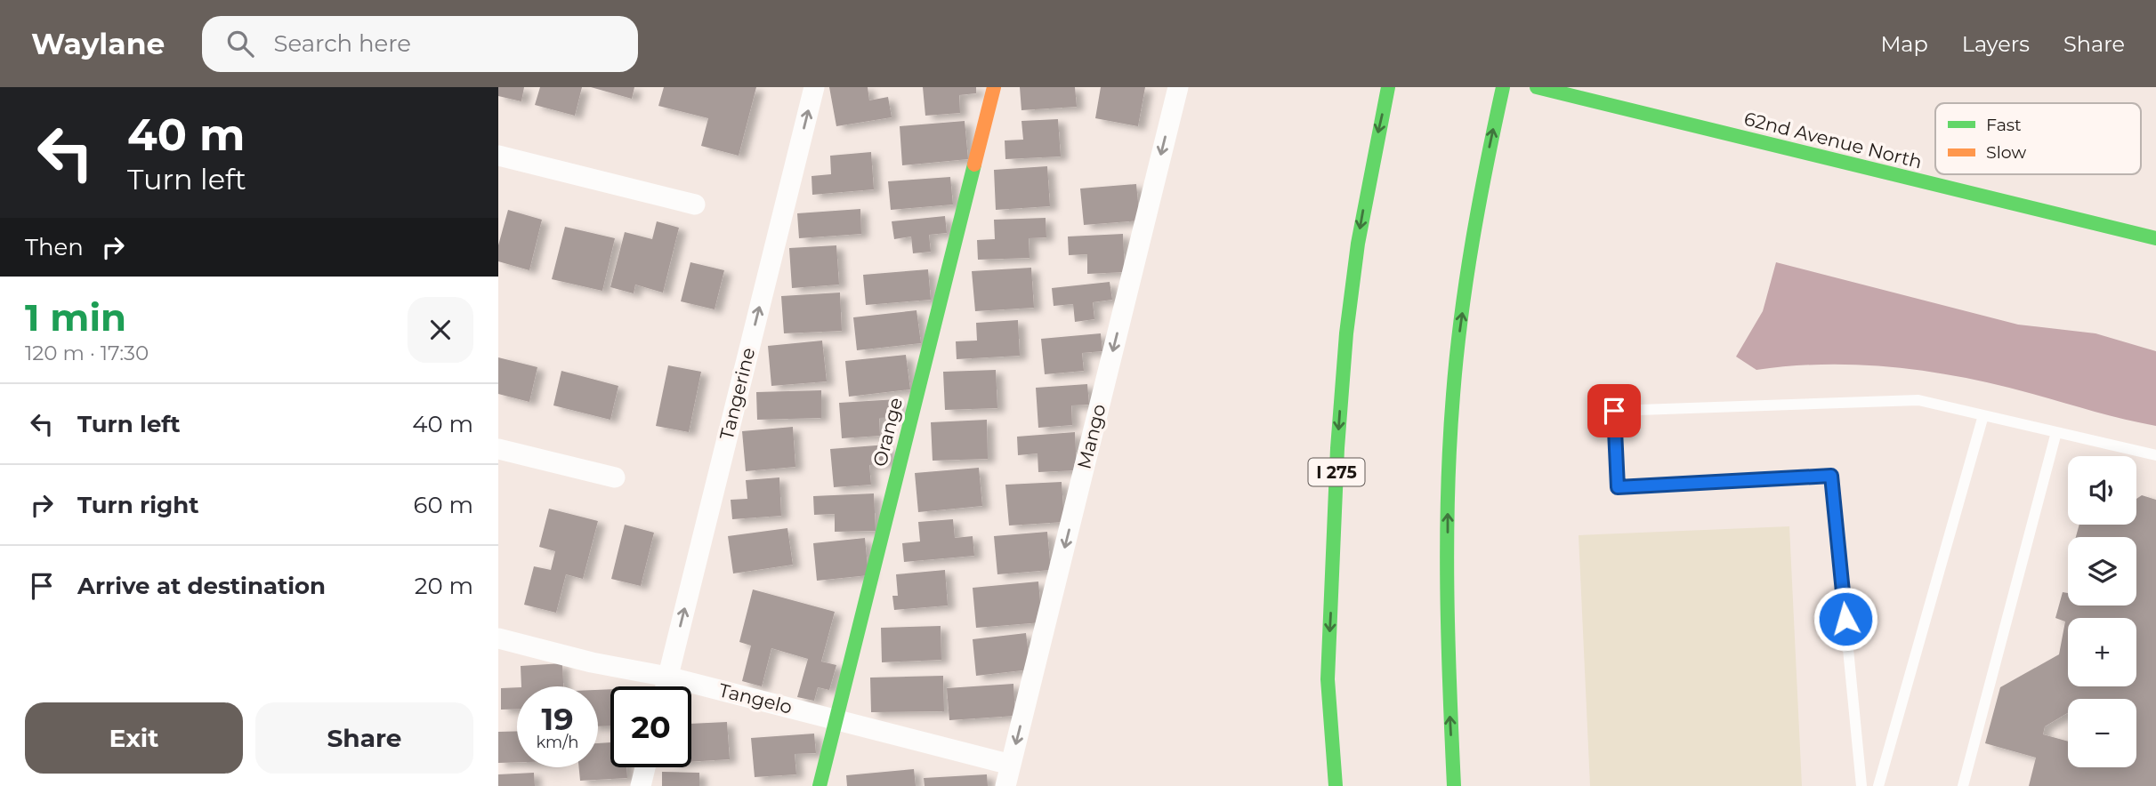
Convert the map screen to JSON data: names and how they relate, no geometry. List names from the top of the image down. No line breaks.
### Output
{"streets":{"main road":["62nd Avenue North","Orange","I 275"],"street":["Tangerine","Mango","Tangelo"]},"crossings":[["Tangerine","Tangelo"],["Orange","Tangelo"],["Mango","Tangelo"]],"one_way":["Tangerine","Mango"],"legend":["Fast","Slow"],"page":{"header":"Waylane","search":"Search here","nav":["Map","Layers","Share"],"turn":["40 m","Turn left"],"then":"Then","heading":["1 min","120 m · 17:30"],"list":[{"name":"Turn left","value":"40 m"},{"name":"Turn right","value":"60 m"},{"name":"Arrive at destination","value":"20 m"}],"map_buttons":["+","−"],"speed":"19 km/h","limit":"20","buttons":["Exit","Share"]}}
